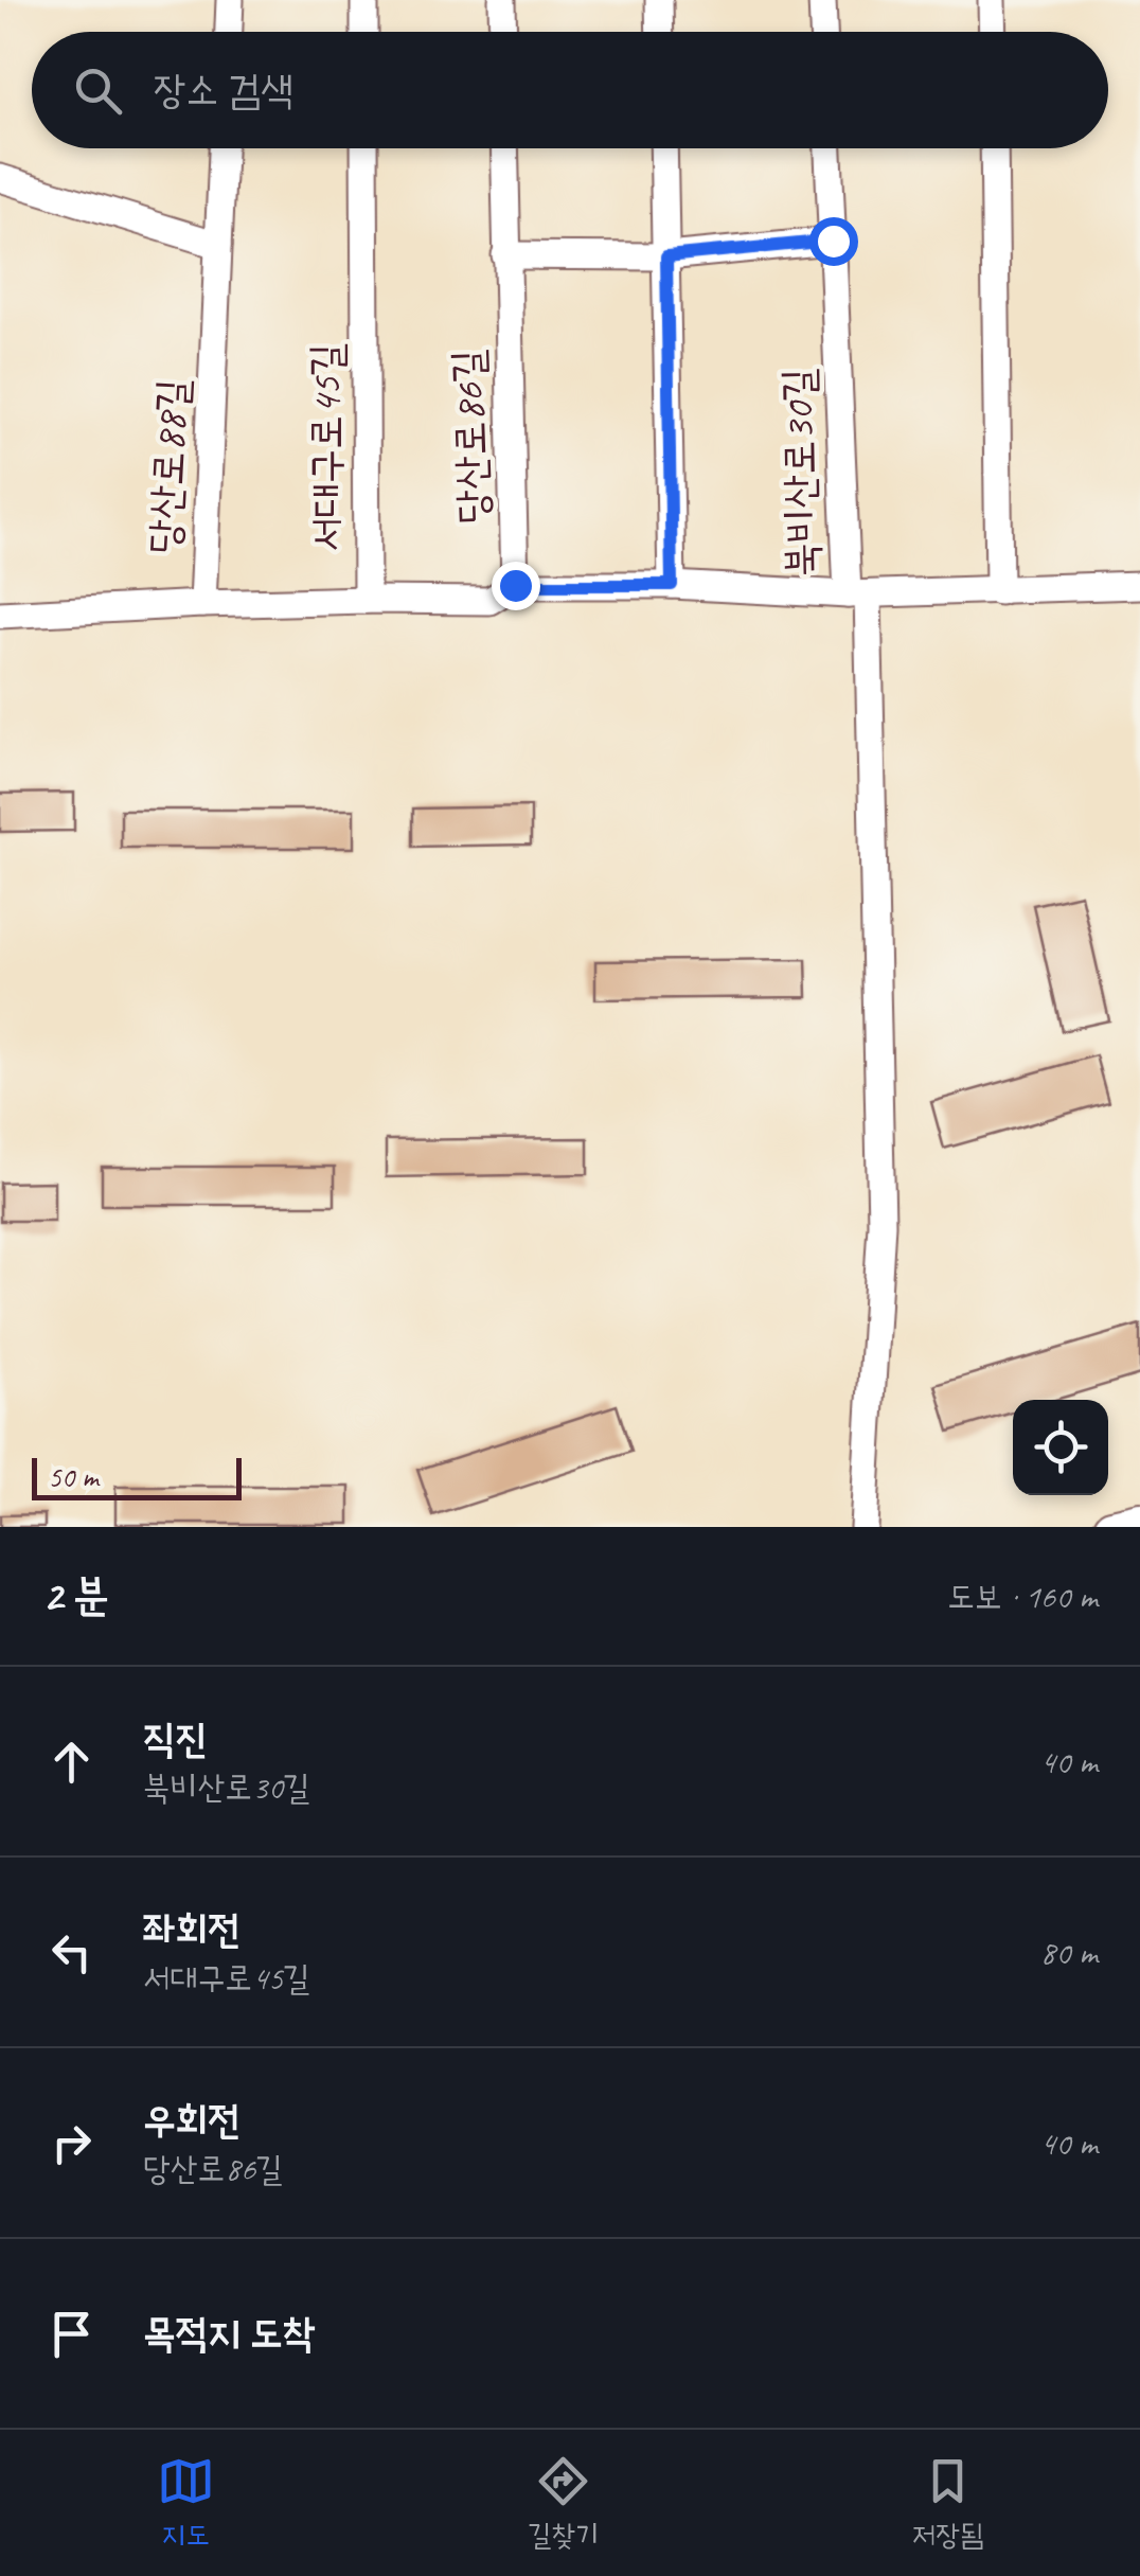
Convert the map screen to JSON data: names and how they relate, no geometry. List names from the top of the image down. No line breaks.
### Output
{"streets":{"street":["당산로86길","서대구로45길","당산로88길","북비산로30길"]},"crossings":[["서대구로45길","당산로88길"]],"scale_bar":"50 m","page":{"search":"장소 검색","scale":"50 m","heading":["2 분","도보 · 160 m"],"list":[["직진","북비산로30길","40 m"],["좌회전","서대구로45길","80 m"],["우회전","당산로86길","40 m"],"목적지 도착"],"nav":["지도","길찾기","저장됨"]}}
